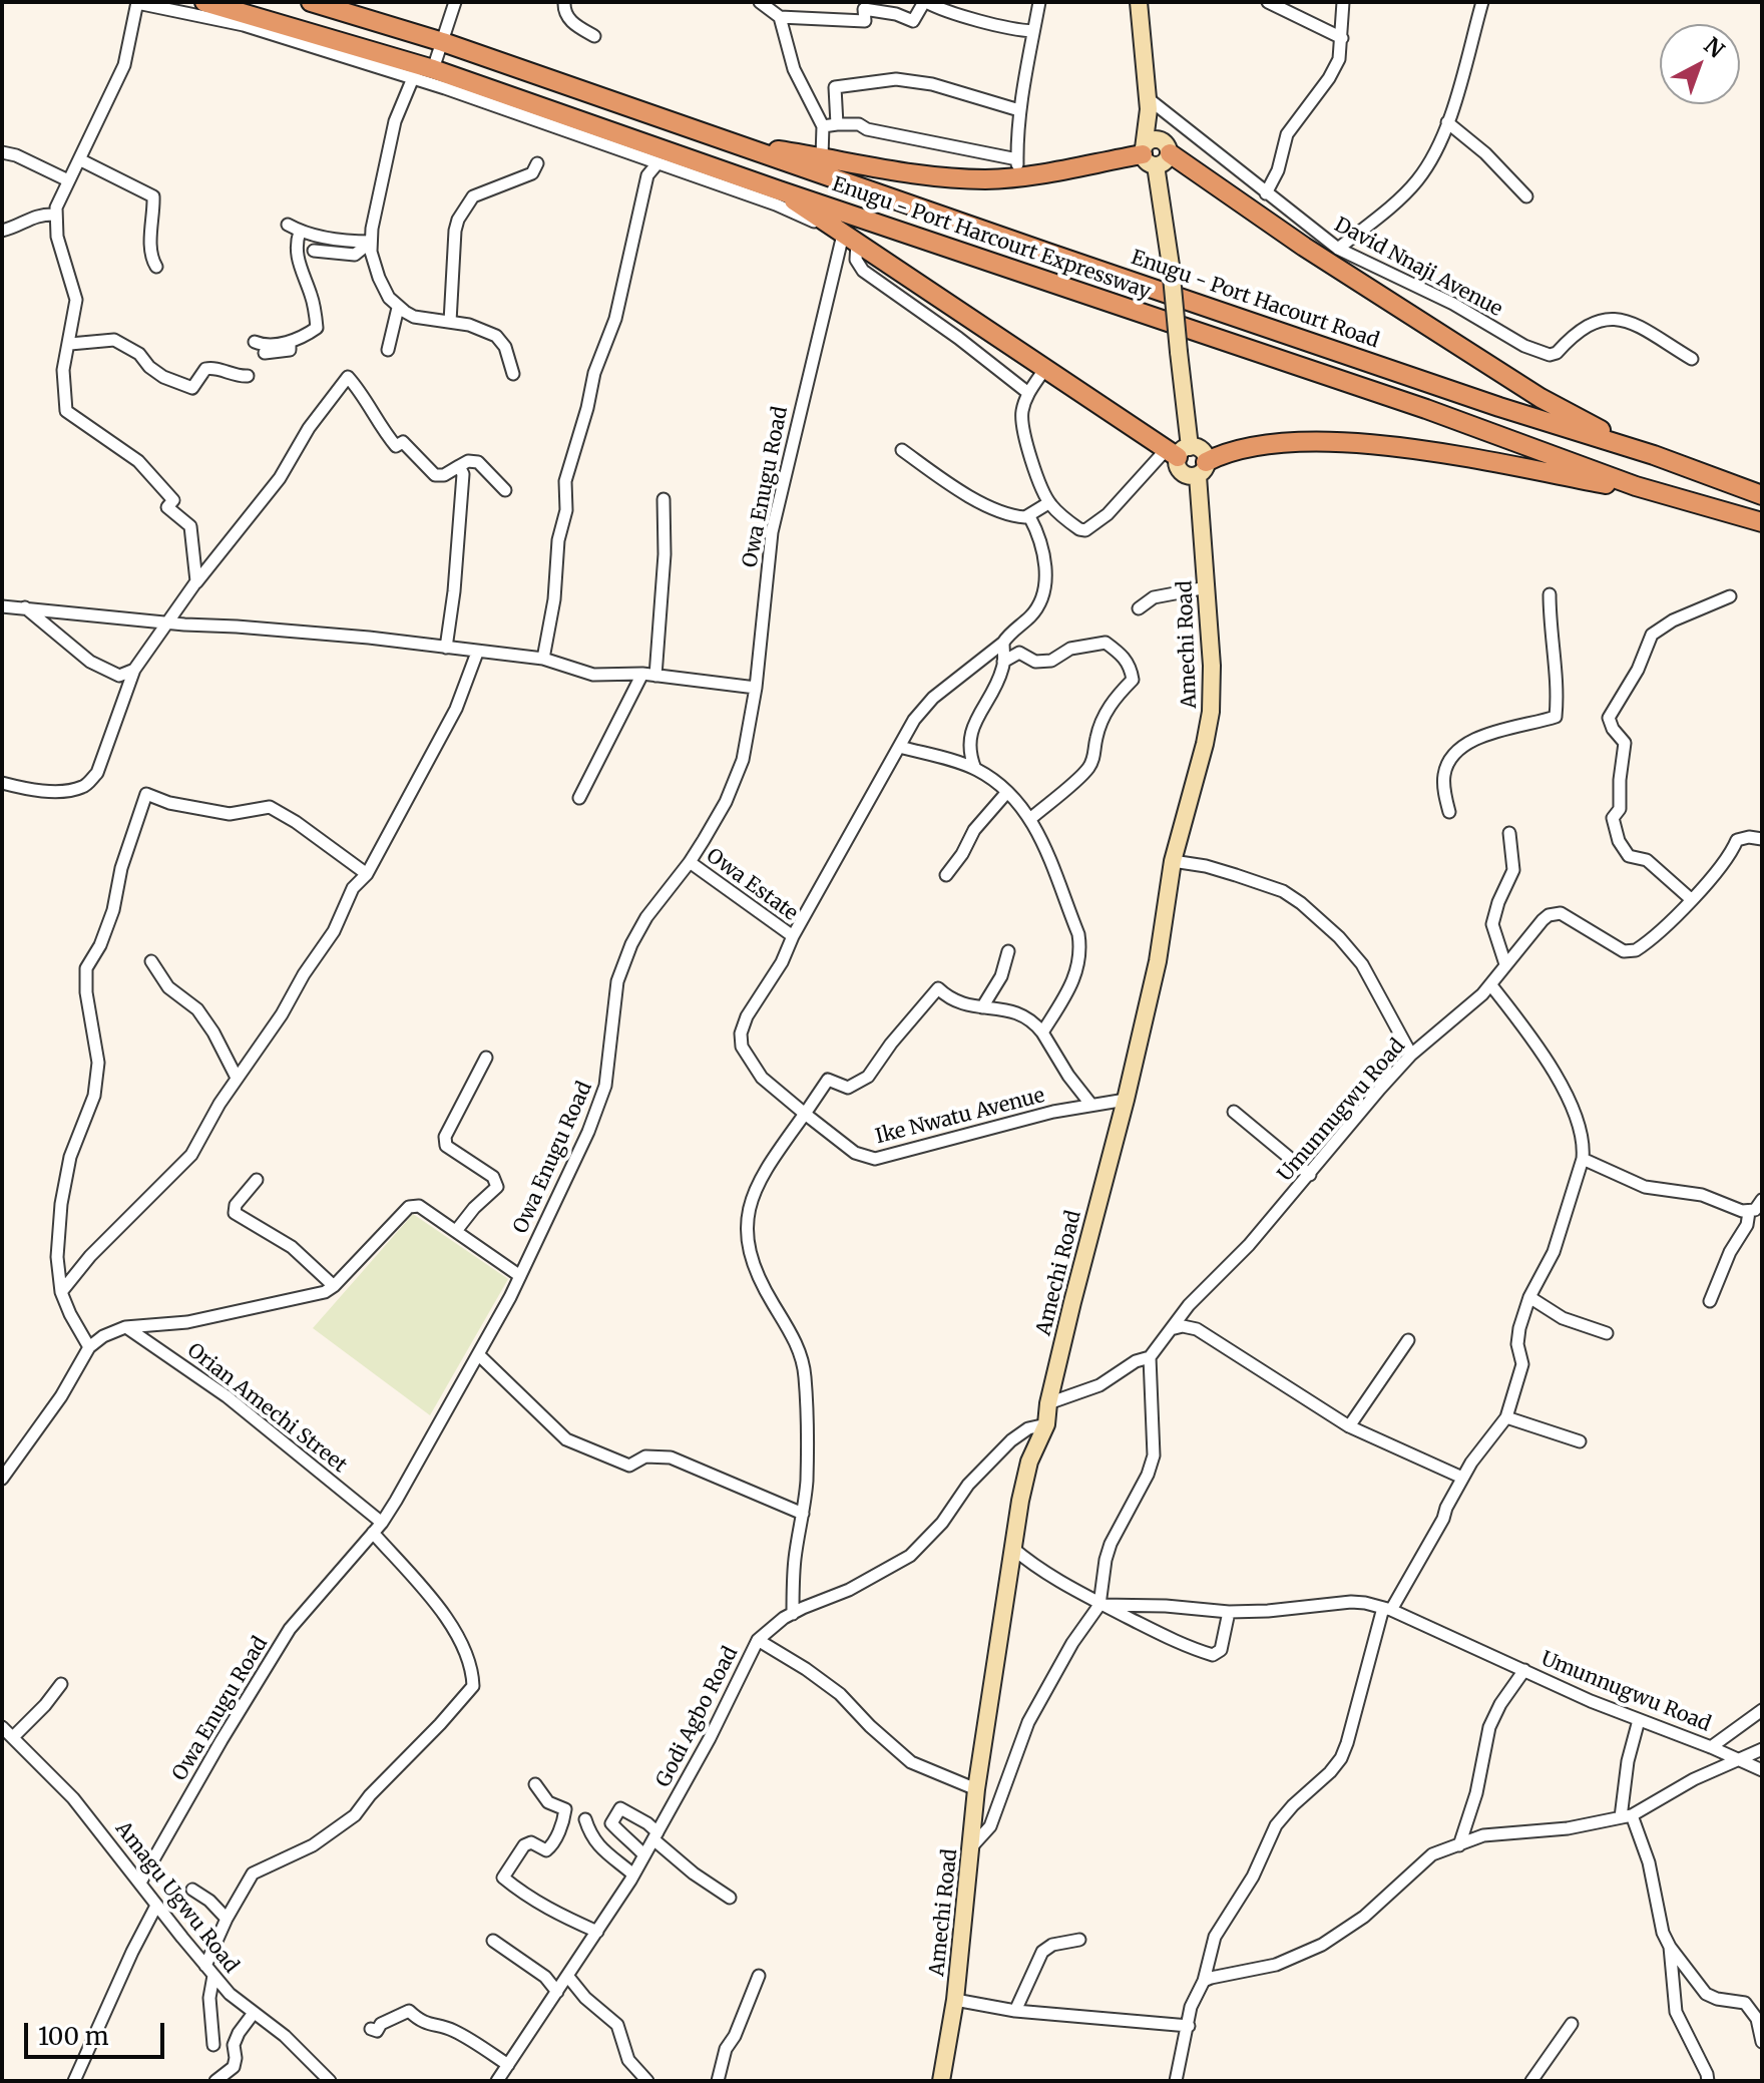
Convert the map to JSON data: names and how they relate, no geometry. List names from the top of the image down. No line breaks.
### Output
{"streets":{"highway":["Enugu - Port Harcourt Expressway","Enugu - Port Hacourt Road"],"main road":["Amechi Road"],"street":["David Nnaji Avenue","Owa Enugu Road","Owa Estate","Umunnugwu Road","Ike Nwatu Avenue","Orian Amechi Street","Godi Agbo Road","Amagu Ugwu Road"]},"crossings":[["Owa Enugu Road","Owa Estate"],["Owa Enugu Road","Orian Amechi Street"],["Owa Enugu Road","Amagu Ugwu Road"],["Amechi Road","Umunnugwu Road"],["Amechi Road","Ike Nwatu Avenue"],["Amechi Road","Godi Agbo Road"],["Owa Estate","Ike Nwatu Avenue"]],"scale_bar":"100 m","north":"top right"}
